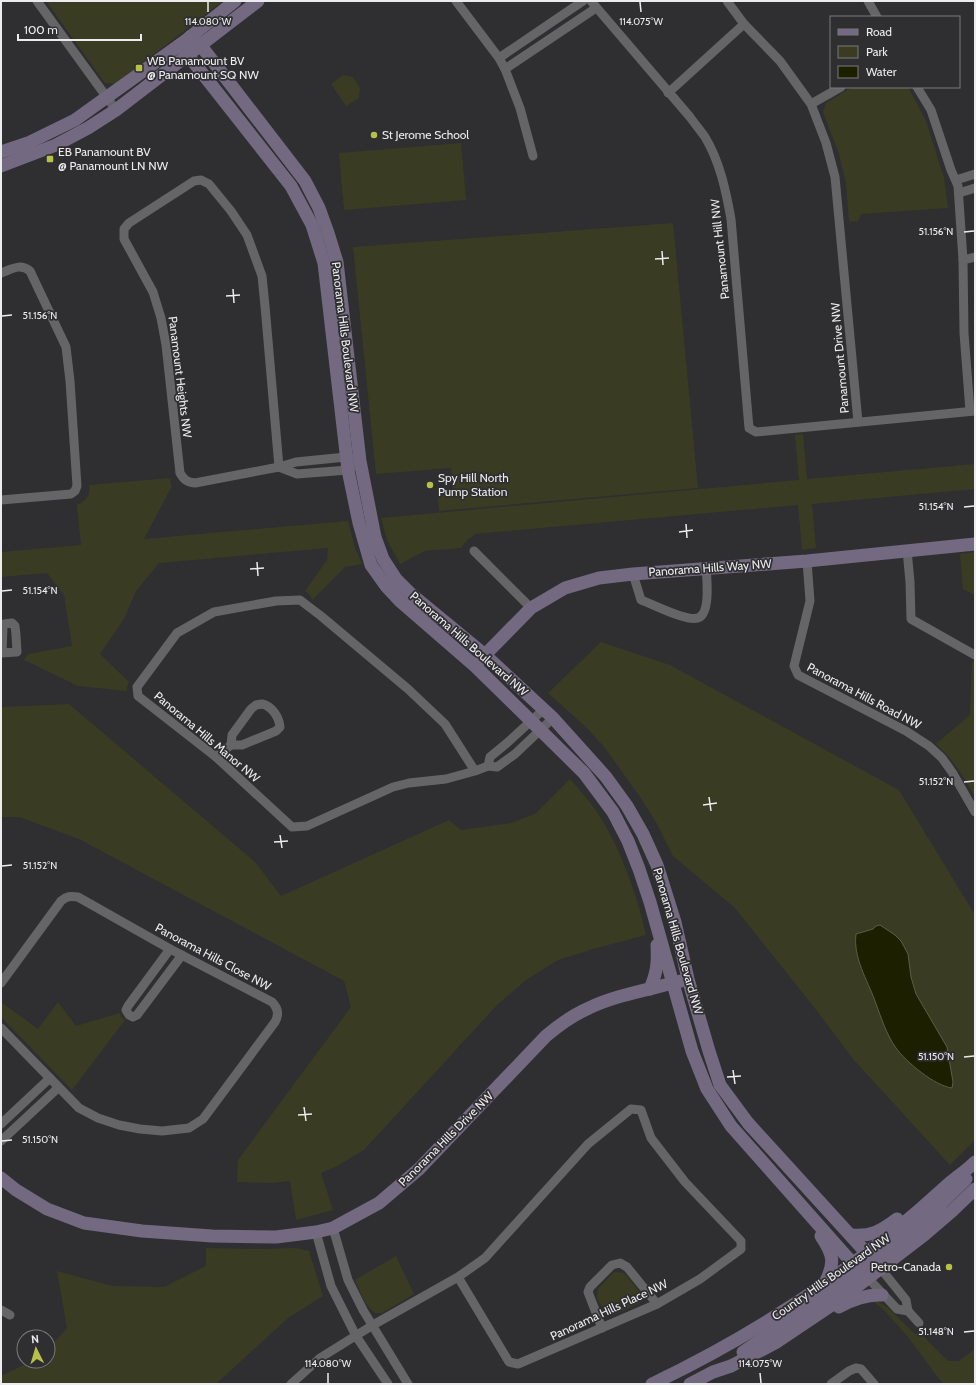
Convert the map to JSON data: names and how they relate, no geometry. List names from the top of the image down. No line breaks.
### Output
{"streets":{"street":["Panamount Hill NW","Panorama Hills Boulevard NW","Panamount Drive NW","Panamount Heights NW","Panorama Hills Way NW","Panorama Hills Road NW","Panorama Hills Manor NW","Panorama Hills Close NW","Panorama Hills Drive NW","Country Hills Boulevard NW","Panorama Hills Place NW"]},"crossings":[["Panamount Hill NW","Panamount Drive NW"],["Panorama Hills Boulevard NW","Panamount Heights NW"],["Panorama Hills Boulevard NW","Panorama Hills Way NW"],["Panorama Hills Boulevard NW","Panorama Hills Manor NW"],["Panorama Hills Boulevard NW","Panorama Hills Drive NW"],["Panorama Hills Boulevard NW","Country Hills Boulevard NW"],["Panorama Hills Way NW","Panorama Hills Road NW"]],"places":{"transit":["WB Panamount BV @ Panamount SQ NW","EB Panamount BV @ Panamount LN NW"],"other":["St Jerome School","Spy Hill North Pump Station","Petro-Canada"]},"legend":["Road","Park","Water"],"scale_bar":"100 m","north":"top","coordinates":["114.080°W","114.075°W","51.156°N","51.154°N","51.152°N","51.150°N","51.148°N"]}
